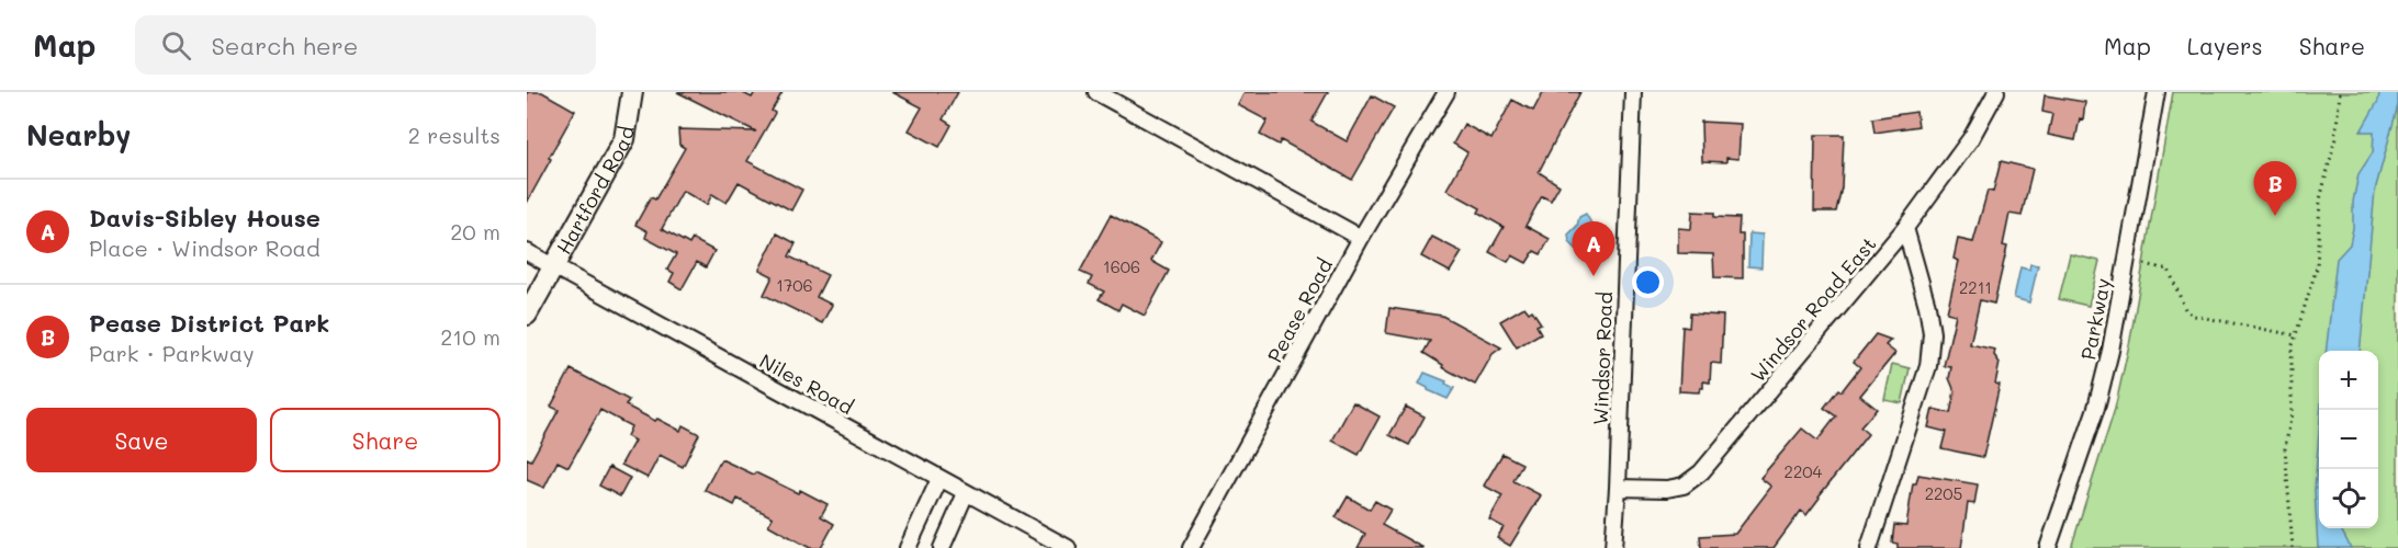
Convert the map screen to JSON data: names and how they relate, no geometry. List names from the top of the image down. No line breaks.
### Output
{"streets":{"street":["Hartford Road","Windsor Road East","Pease Road","Parkway","Windsor Road","Niles Road"]},"crossings":[["Hartford Road","Niles Road"],["Windsor Road East","Windsor Road"]],"house_numbers":["1606","1706","2211","2204","2205"],"page":{"header":"Map","search":"Search here","nav":["Map","Layers","Share"],"heading":["Nearby","2 results"],"pins":["B","A"],"list":[{"mark":"A","name":"Davis-Sibley House","note":"Place · Windsor Road","value":"20 m"},{"mark":"B","name":"Pease District Park","note":"Park · Parkway","value":"210 m"}],"map_buttons":["+","−"],"buttons":["Save","Share"]}}
